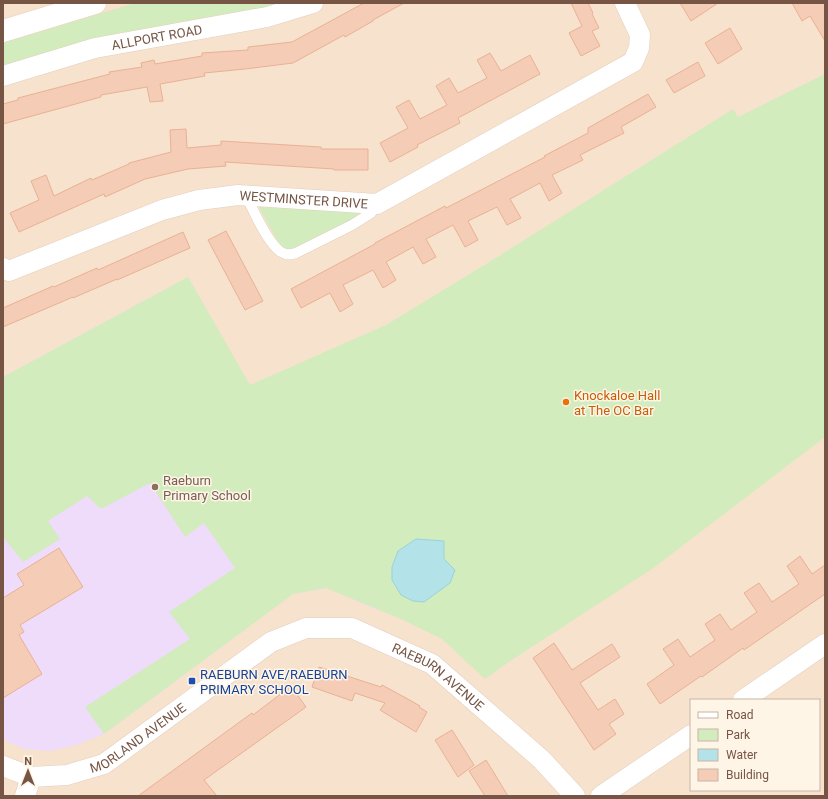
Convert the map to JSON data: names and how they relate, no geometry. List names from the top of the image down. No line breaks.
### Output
{"streets":{"street":["ALLPORT ROAD","WESTMINSTER DRIVE","RAEBURN AVENUE","MORLAND AVENUE"]},"crossings":[["RAEBURN AVENUE","MORLAND AVENUE"]],"places":{"other":["Knockaloe Hall at The OC Bar","Raeburn Primary School"],"transit":["RAEBURN AVE/RAEBURN PRIMARY SCHOOL"]},"legend":["Road","Park","Water","Building"],"north":"top"}
